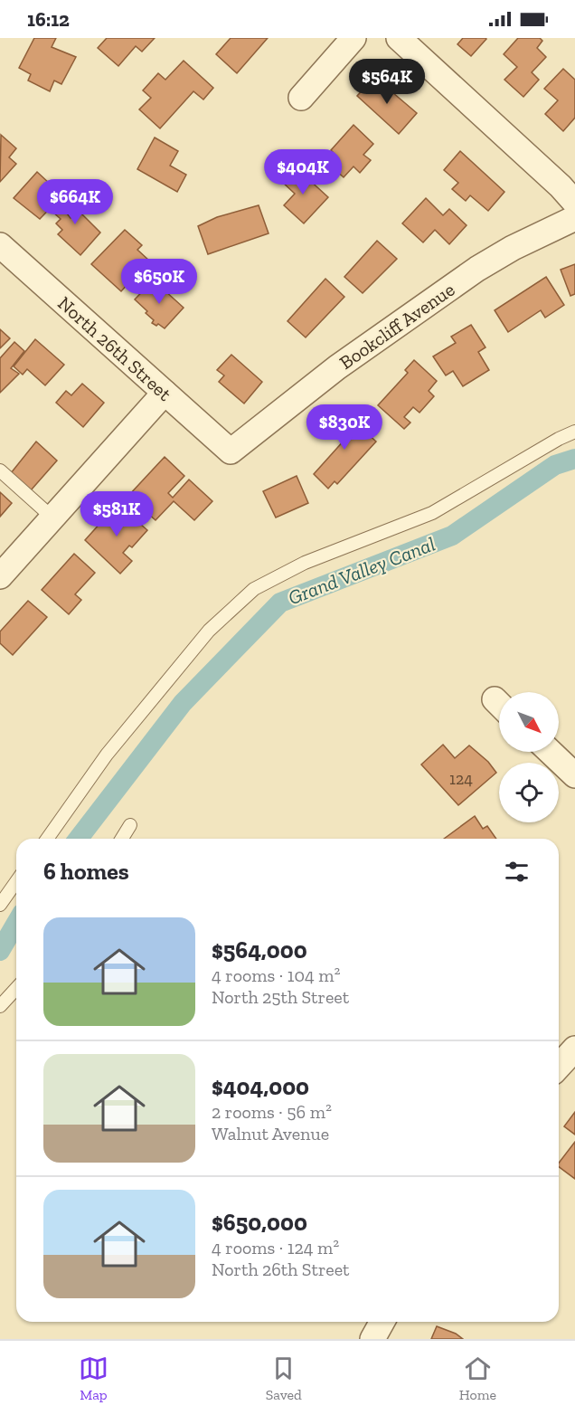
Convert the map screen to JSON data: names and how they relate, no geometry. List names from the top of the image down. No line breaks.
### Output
{"streets":{"street":["Bookcliff Avenue","North 26th Street"]},"crossings":[["Bookcliff Avenue","North 26th Street"]],"water":["Grand Valley Canal"],"house_numbers":["124"],"north":"bottom right","page":{"status":"16:12","price":["$564K","$404K","$664K","$650K","$830K","$581K"],"heading":"6 homes","list":[{"name":"$564,000","note":"4 rooms · 104 m² · North 25th Street"},{"name":"$404,000","note":"2 rooms · 56 m² · Walnut Avenue"},{"name":"$650,000","note":"4 rooms · 124 m² · North 26th Street"}],"tabs":["Map","Saved","Home"]}}
